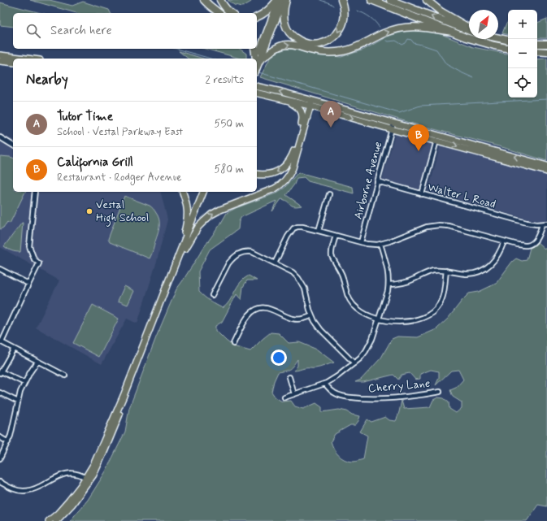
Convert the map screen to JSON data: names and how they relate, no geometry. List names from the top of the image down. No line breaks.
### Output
{"streets":{"street":["Airborne Avenue","Walter L Road","Cherry Lane"]},"crossings":[["Airborne Avenue","Walter L Road"]],"places":["Vestal High School"],"north":"top right","page":{"map_buttons":["+","−"],"search":"Search here","heading":["Nearby","2 results"],"pins":["A","B"],"list":[{"mark":"A","name":"Tutor Time","note":"School · Vestal Parkway East","value":"550 m"},{"mark":"B","name":"California Grill","note":"Restaurant · Rodger Avenue","value":"580 m"}]}}
